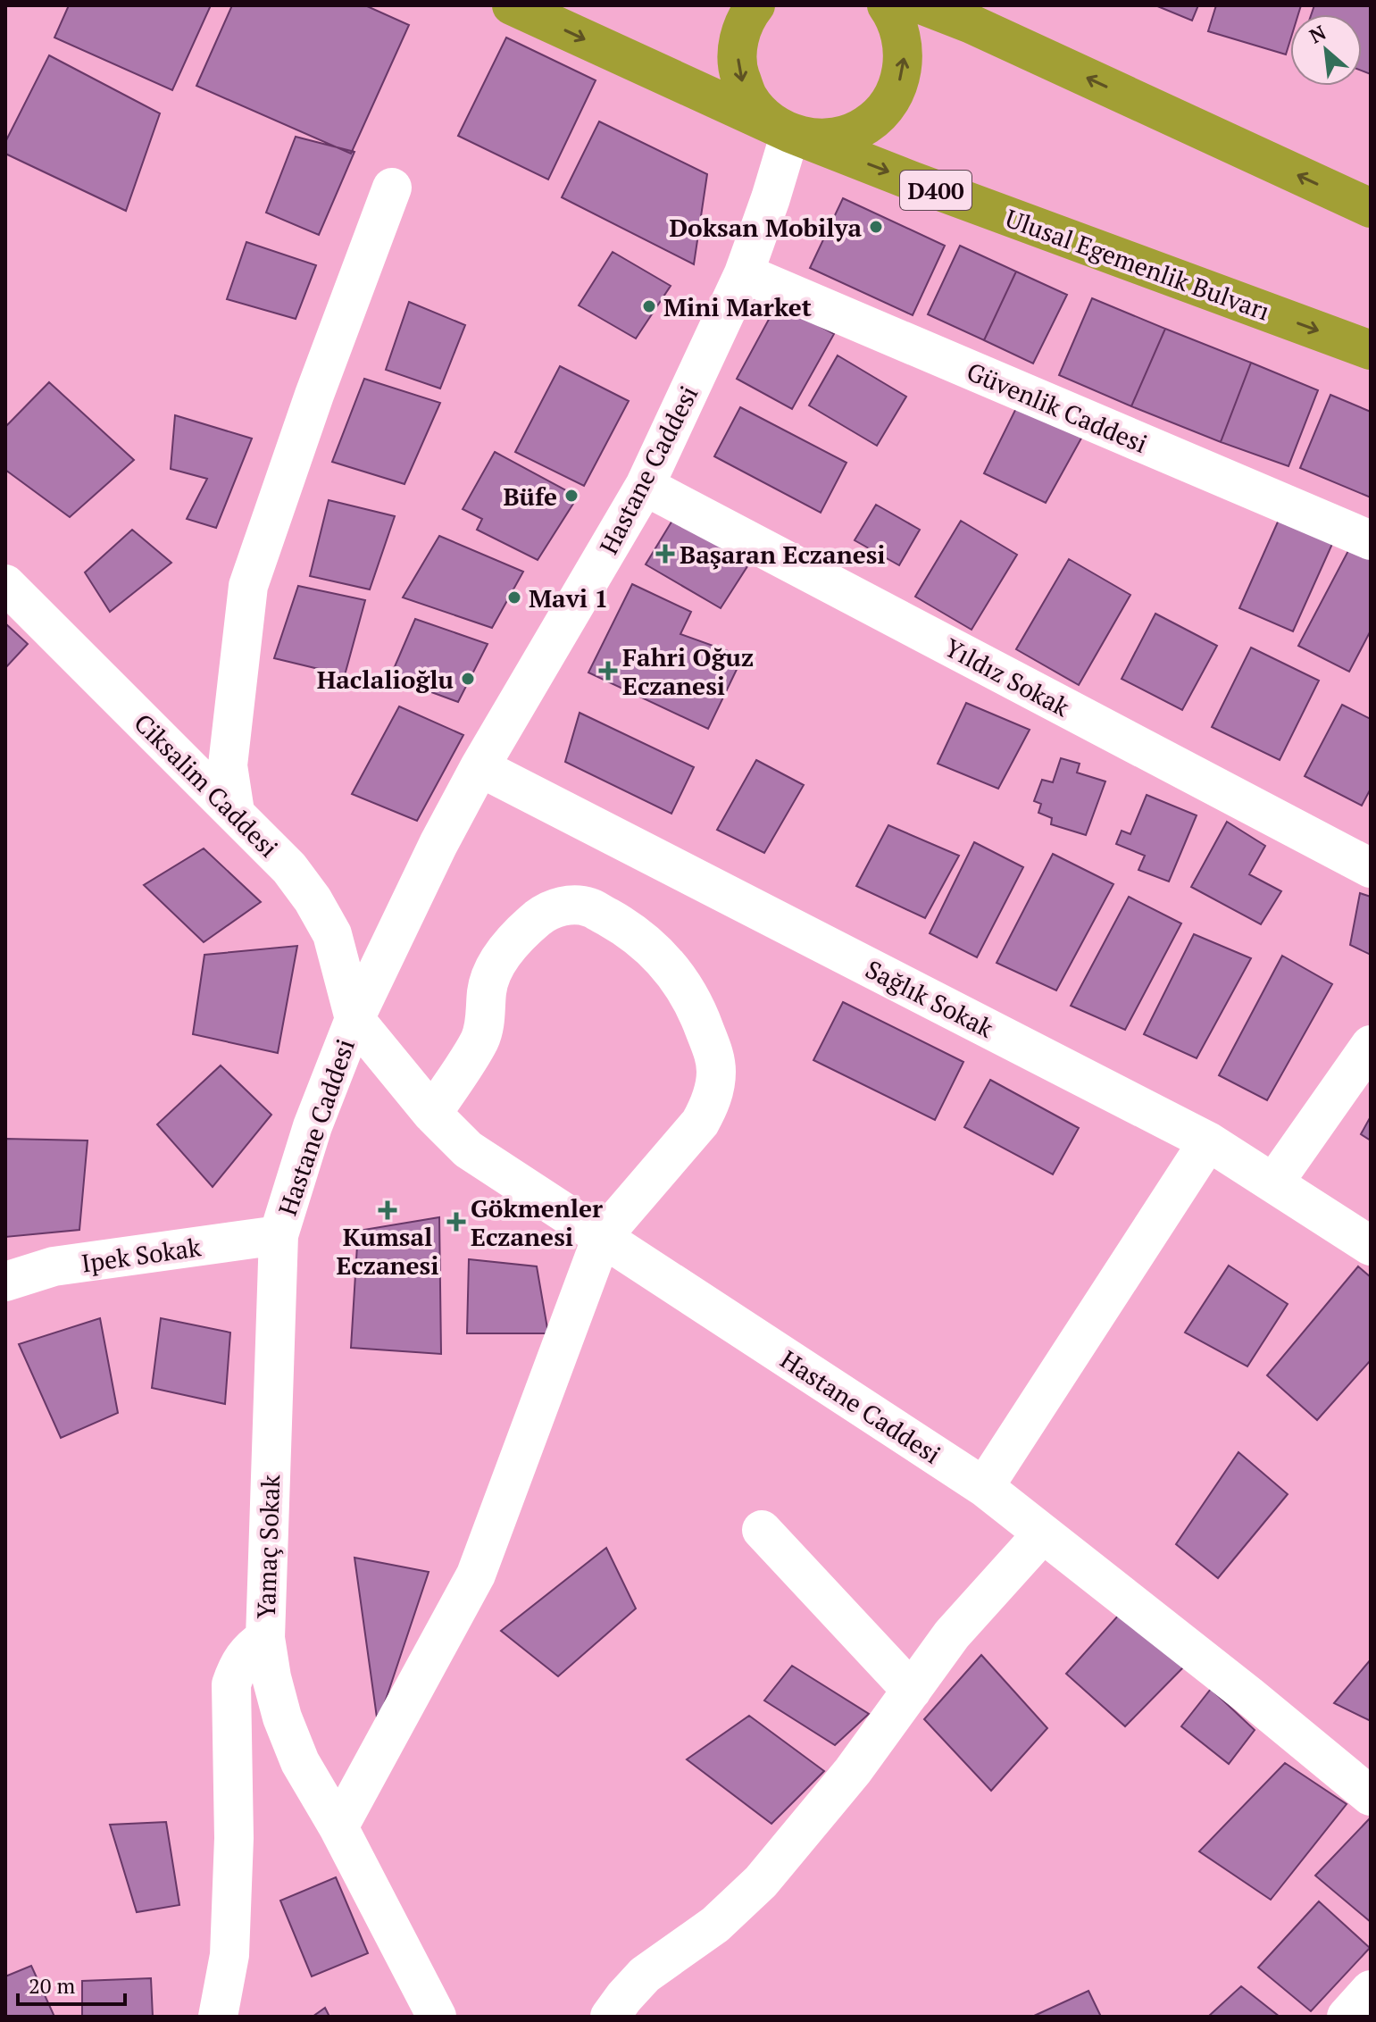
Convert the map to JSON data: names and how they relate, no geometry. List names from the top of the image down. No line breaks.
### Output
{"streets":{"highway":["D400","Ulusal Egemenlik Bulvarı"],"street":["Güvenlik Caddesi","Hastane Caddesi","Yıldız Sokak","Ciksalim Caddesi","Sağlık Sokak","Ipek Sokak","Yamaç Sokak"]},"crossings":[["Ulusal Egemenlik Bulvarı","Hastane Caddesi"],["Güvenlik Caddesi","Hastane Caddesi"],["Hastane Caddesi","Yıldız Sokak"],["Hastane Caddesi","Ciksalim Caddesi"],["Hastane Caddesi","Sağlık Sokak"],["Hastane Caddesi","Ipek Sokak"],["Hastane Caddesi","Yamaç Sokak"],["Ipek Sokak","Yamaç Sokak"]],"places":{"other":["Doksan Mobilya","Mini Market","Büfe","Mavi 1","Haclalioğlu"],"health":["Başaran Eczanesi","Fahri Oğuz Eczanesi","Kumsal Eczanesi","Gökmenler Eczanesi"]},"scale_bar":"20 m","north":"top left"}
